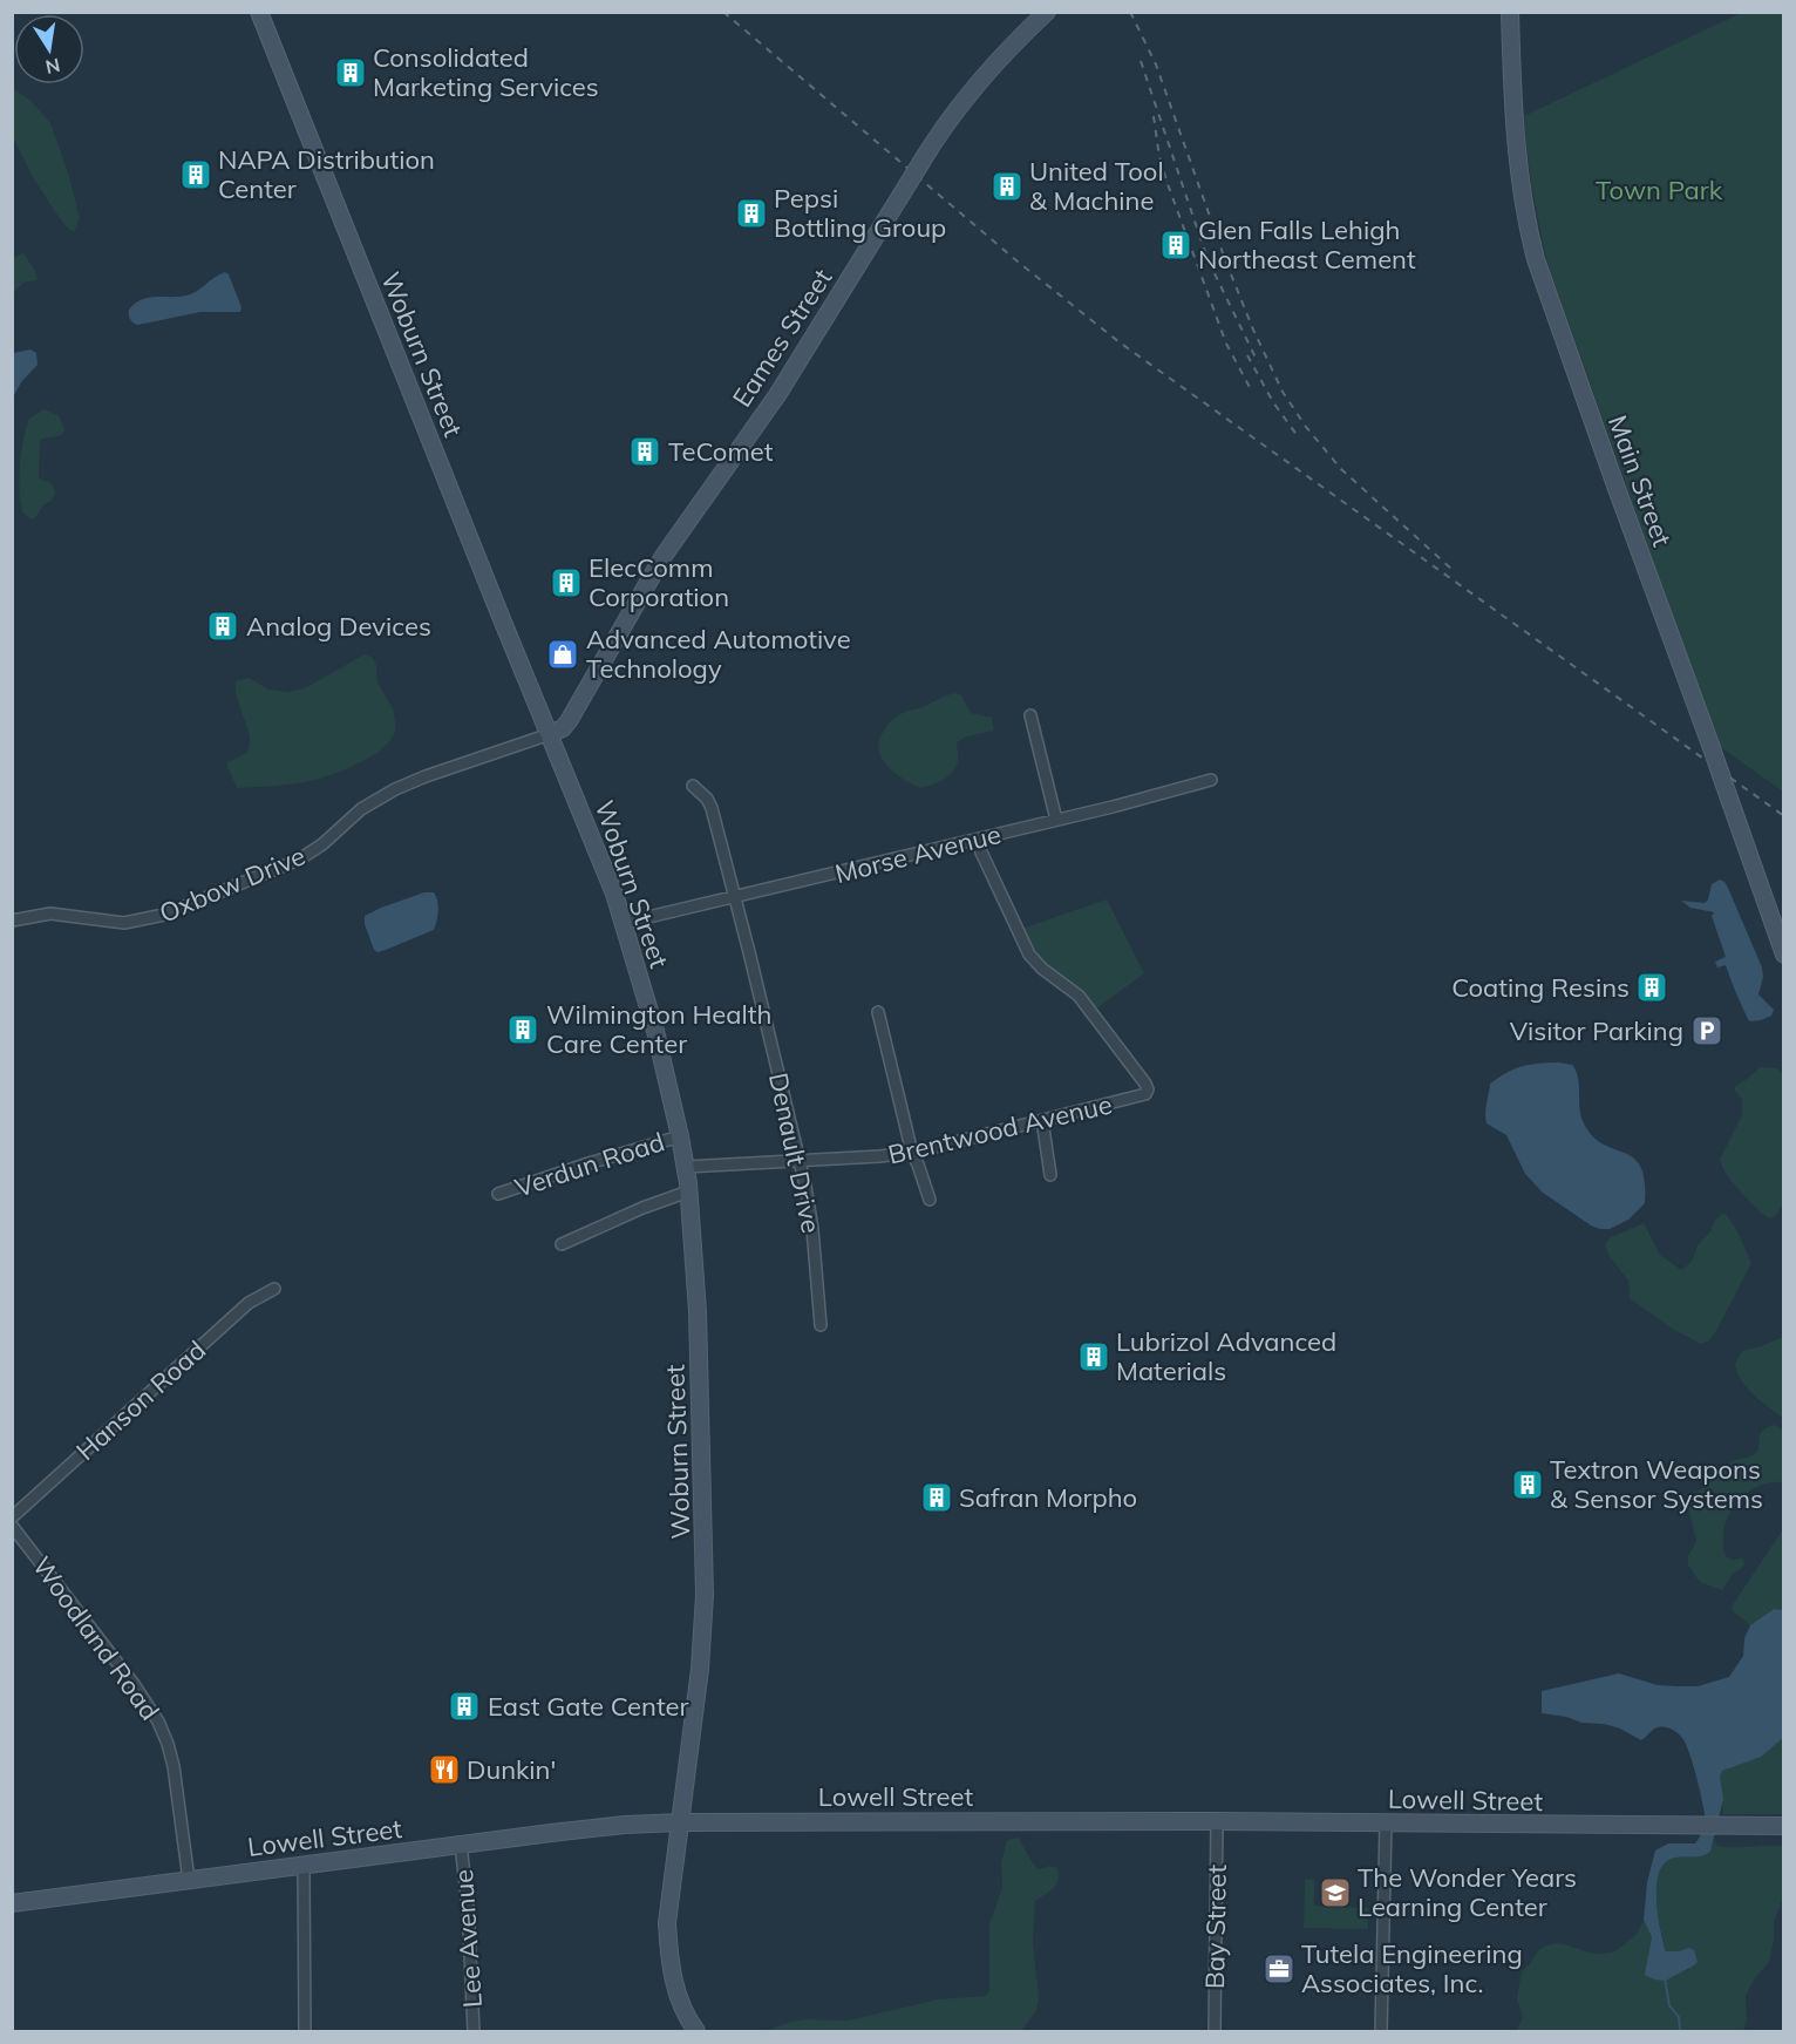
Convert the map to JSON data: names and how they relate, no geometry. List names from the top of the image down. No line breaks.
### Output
{"streets":{"main road":["Eames Street","Woburn Street","Main Street","Lowell Street"],"street":["Morse Avenue","Oxbow Drive","Brentwood Avenue","Denault Drive","Verdun Road","Hanson Road","Woodland Road","Bay Street","Lee Avenue"]},"crossings":[["Eames Street","Woburn Street"],["Eames Street","Oxbow Drive"],["Woburn Street","Morse Avenue"],["Woburn Street","Oxbow Drive"],["Woburn Street","Brentwood Avenue"],["Woburn Street","Verdun Road"],["Woburn Street","Lowell Street"],["Morse Avenue","Brentwood Avenue"],["Morse Avenue","Denault Drive"],["Brentwood Avenue","Denault Drive"],["Woodland Road","Lowell Street"],["Lowell Street","Bay Street"],["Lowell Street","Lee Avenue"]],"parks":["Town Park"],"places":{"building":["Consolidated Marketing Services","NAPA Distribution Center","United Tool & Machine","Pepsi Bottling Group","Glen Falls Lehigh Northeast Cement","TeComet","ElecComm Corporation","Analog Devices","Coating Resins","Wilmington Health Care Center","Lubrizol Advanced Materials","Textron Weapons & Sensor Systems","Safran Morpho","East Gate Center"],"shop":["Advanced Automotive Technology"],"parking":["Visitor Parking"],"restaurant":["Dunkin'"],"school or university":["The Wonder Years Learning Center"],"office":["Tutela Engineering Associates, Inc."]},"north":"bottom"}
